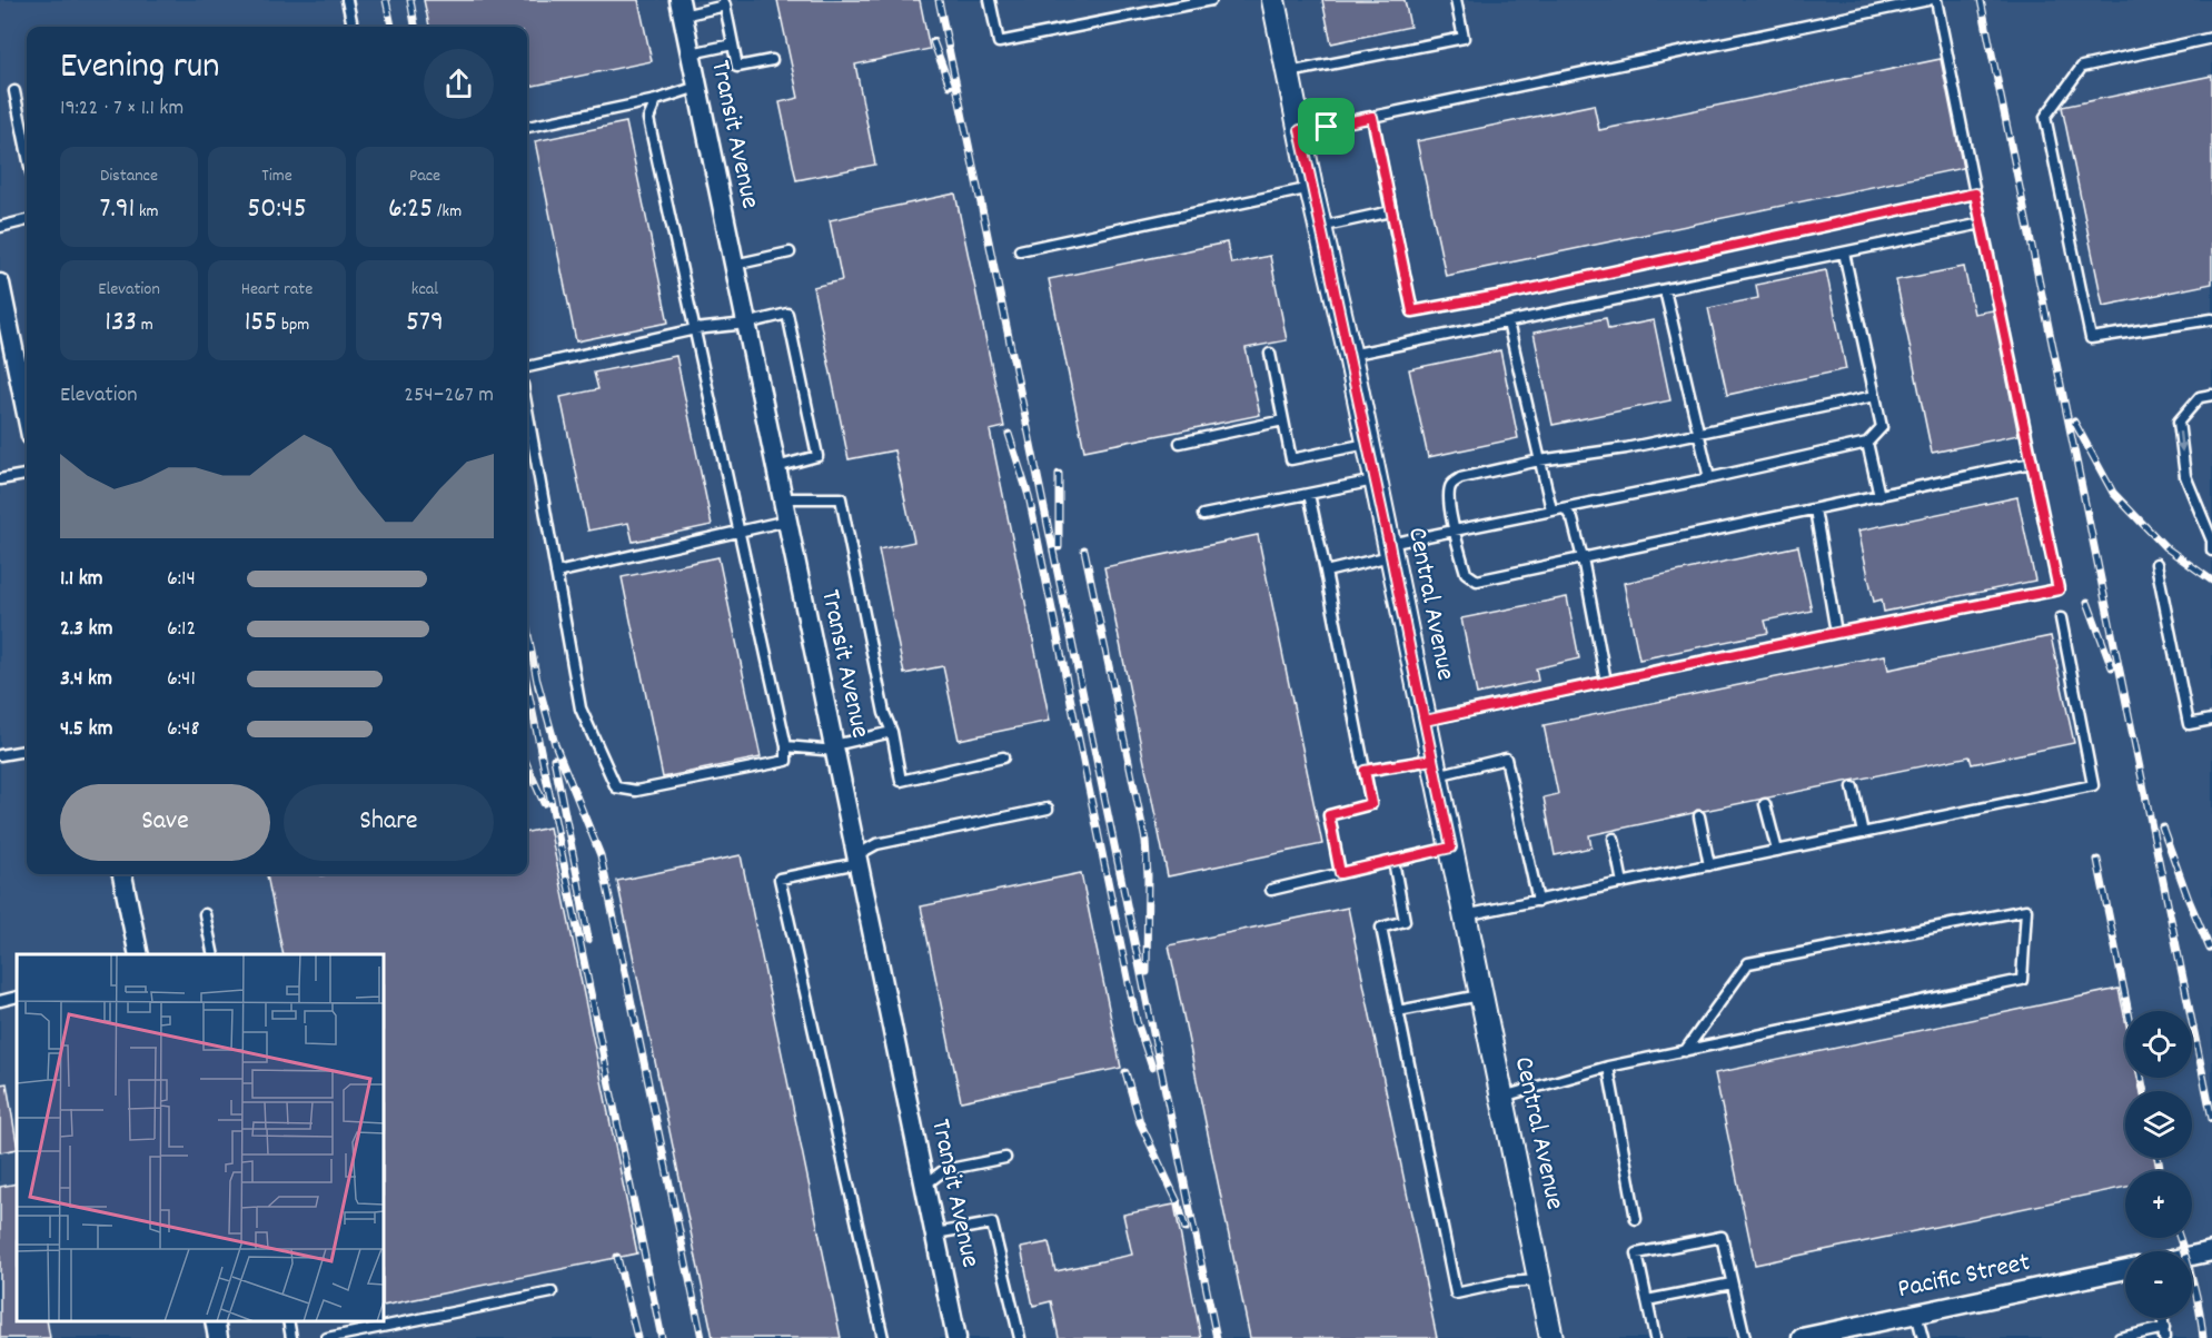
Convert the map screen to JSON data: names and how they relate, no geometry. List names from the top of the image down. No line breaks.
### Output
{"streets":{"street":["Transit Avenue","Central Avenue","Pacific Street"]},"page":{"heading":["Evening run","19:22 · 7 × 1.1 km"],"stats":[["Distance","7.91 km"],["Time","50:45"],["Pace","6:25 /km"],["Elevation","133 m"],["Heart rate","155 bpm"],["kcal","579"]],"chart":["Elevation","254–267 m"],"list":[{"name":"1.1 km","note":"6:14"},{"name":"2.3 km","note":"6:12"},{"name":"3.4 km","note":"6:41"},{"name":"4.5 km","note":"6:48"}],"buttons":["Save","Share"],"map_buttons":["+","−"]}}
